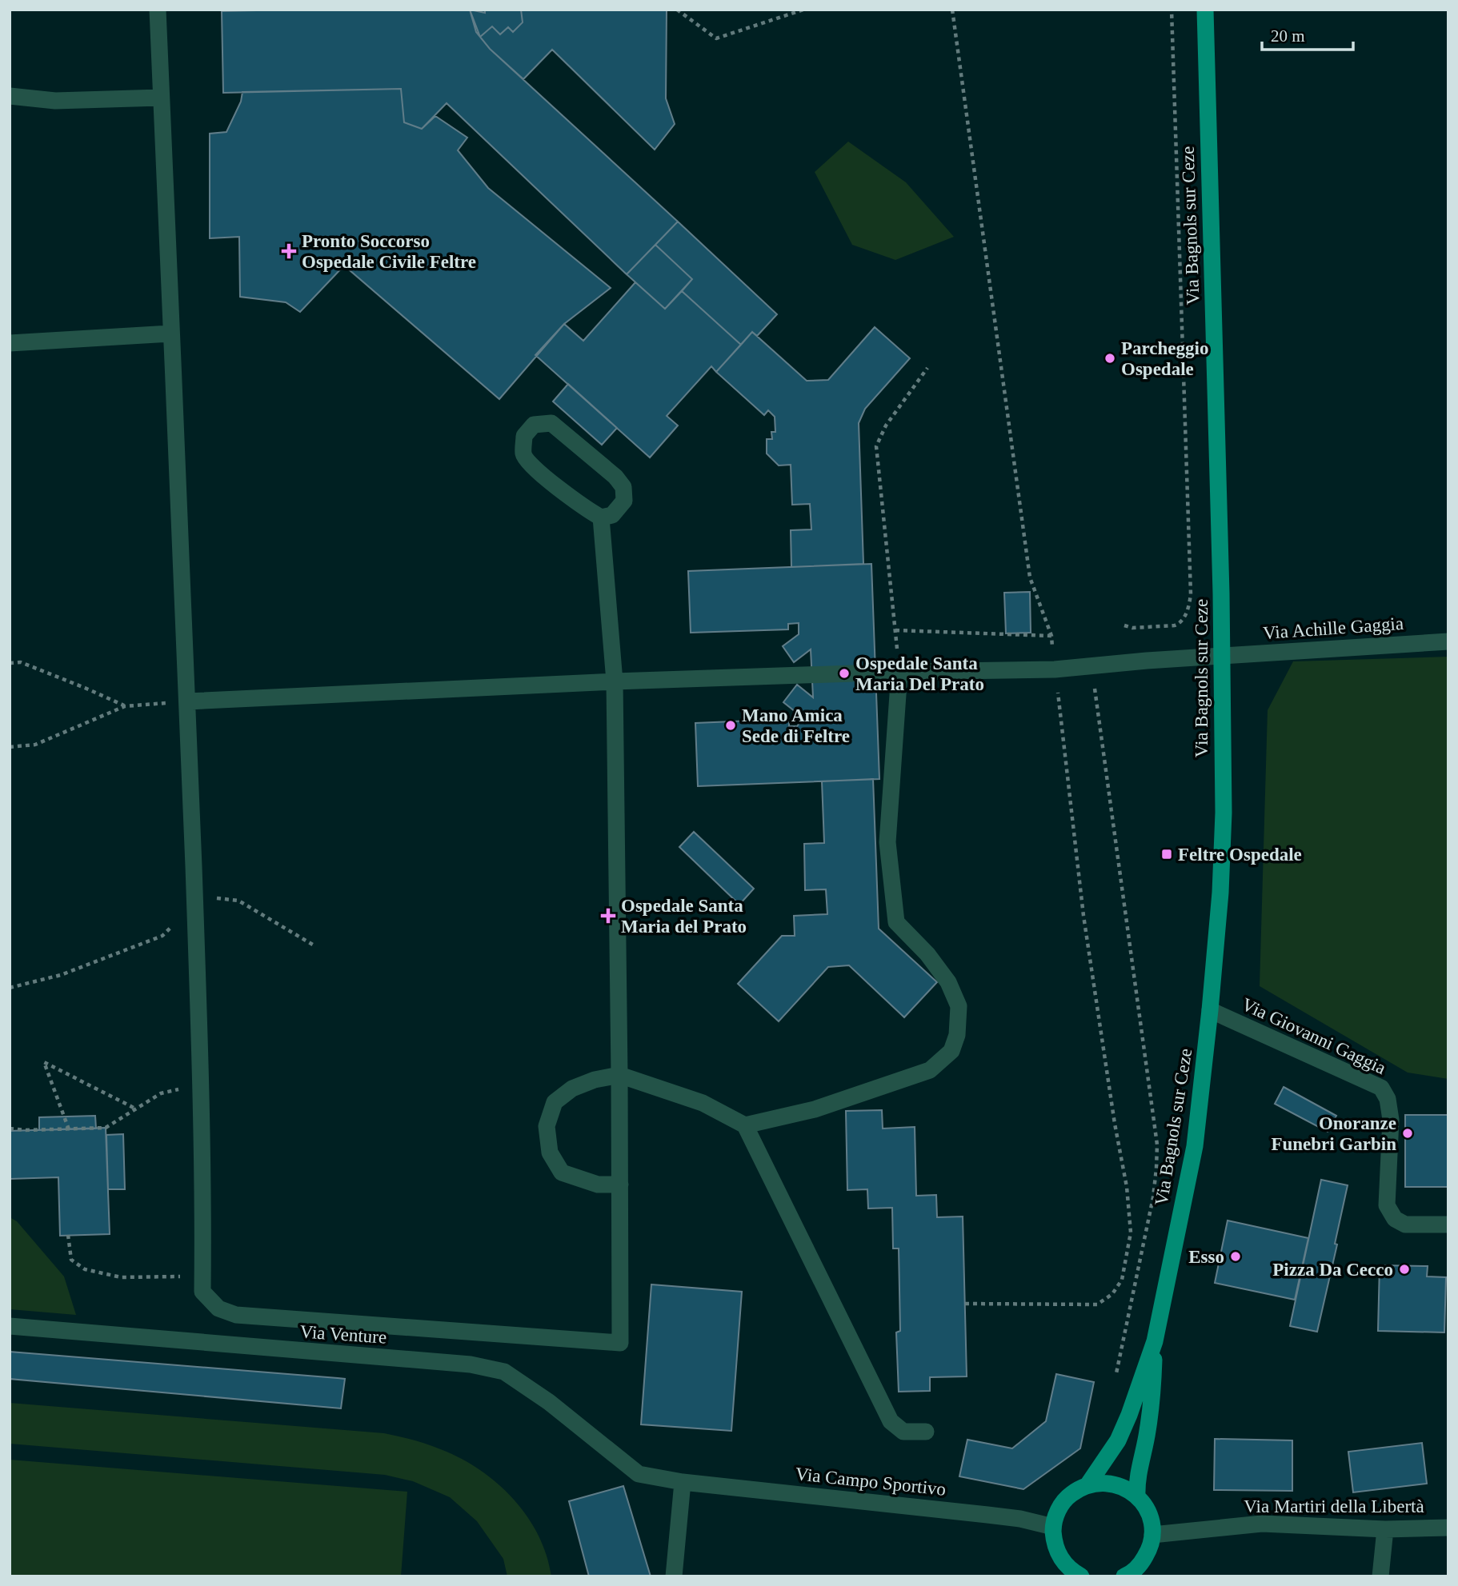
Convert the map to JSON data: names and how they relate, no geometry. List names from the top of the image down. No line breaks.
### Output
{"streets":{"main road":["Via Bagnols sur Ceze"],"street":["Via Achille Gaggia","Via Giovanni Gaggia","Via Venture","Via Campo Sportivo","Via Martiri della Libertà"]},"crossings":[["Via Bagnols sur Ceze","Via Achille Gaggia"],["Via Bagnols sur Ceze","Via Giovanni Gaggia"],["Via Venture","Via Campo Sportivo"]],"places":{"health":["Pronto Soccorso Ospedale Civile Feltre","Ospedale Santa Maria del Prato"],"other":["Parcheggio Ospedale","Ospedale Santa Maria Del Prato","Mano Amica Sede di Feltre","Onoranze Funebri Garbin","Esso","Pizza Da Cecco"],"transit":["Feltre Ospedale"]},"scale_bar":"20 m"}
